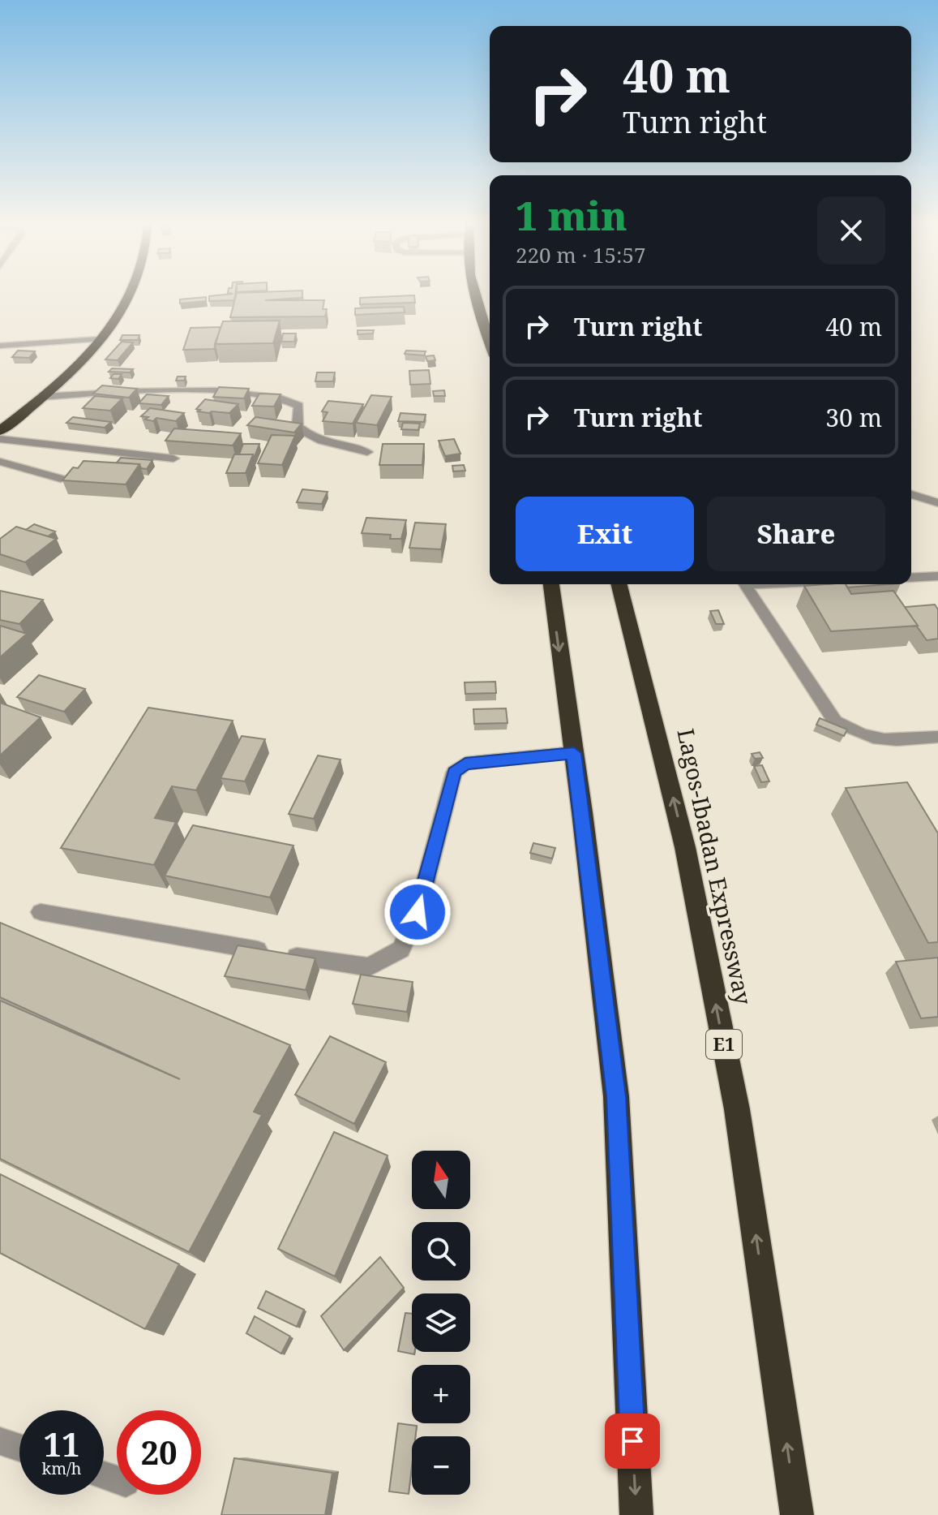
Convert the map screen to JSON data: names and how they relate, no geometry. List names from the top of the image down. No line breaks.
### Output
{"streets":{"highway":["Lagos-Ibadan Expressway","E1"]},"north":"top","page":{"turn":["40 m","Turn right"],"heading":["1 min","220 m · 15:57"],"list":[{"name":"Turn right","value":"40 m"},{"name":"Turn right","value":"30 m"}],"buttons":["Exit","Share"],"map_buttons":["+","−"],"speed":"11 km/h","limit":"20"}}
